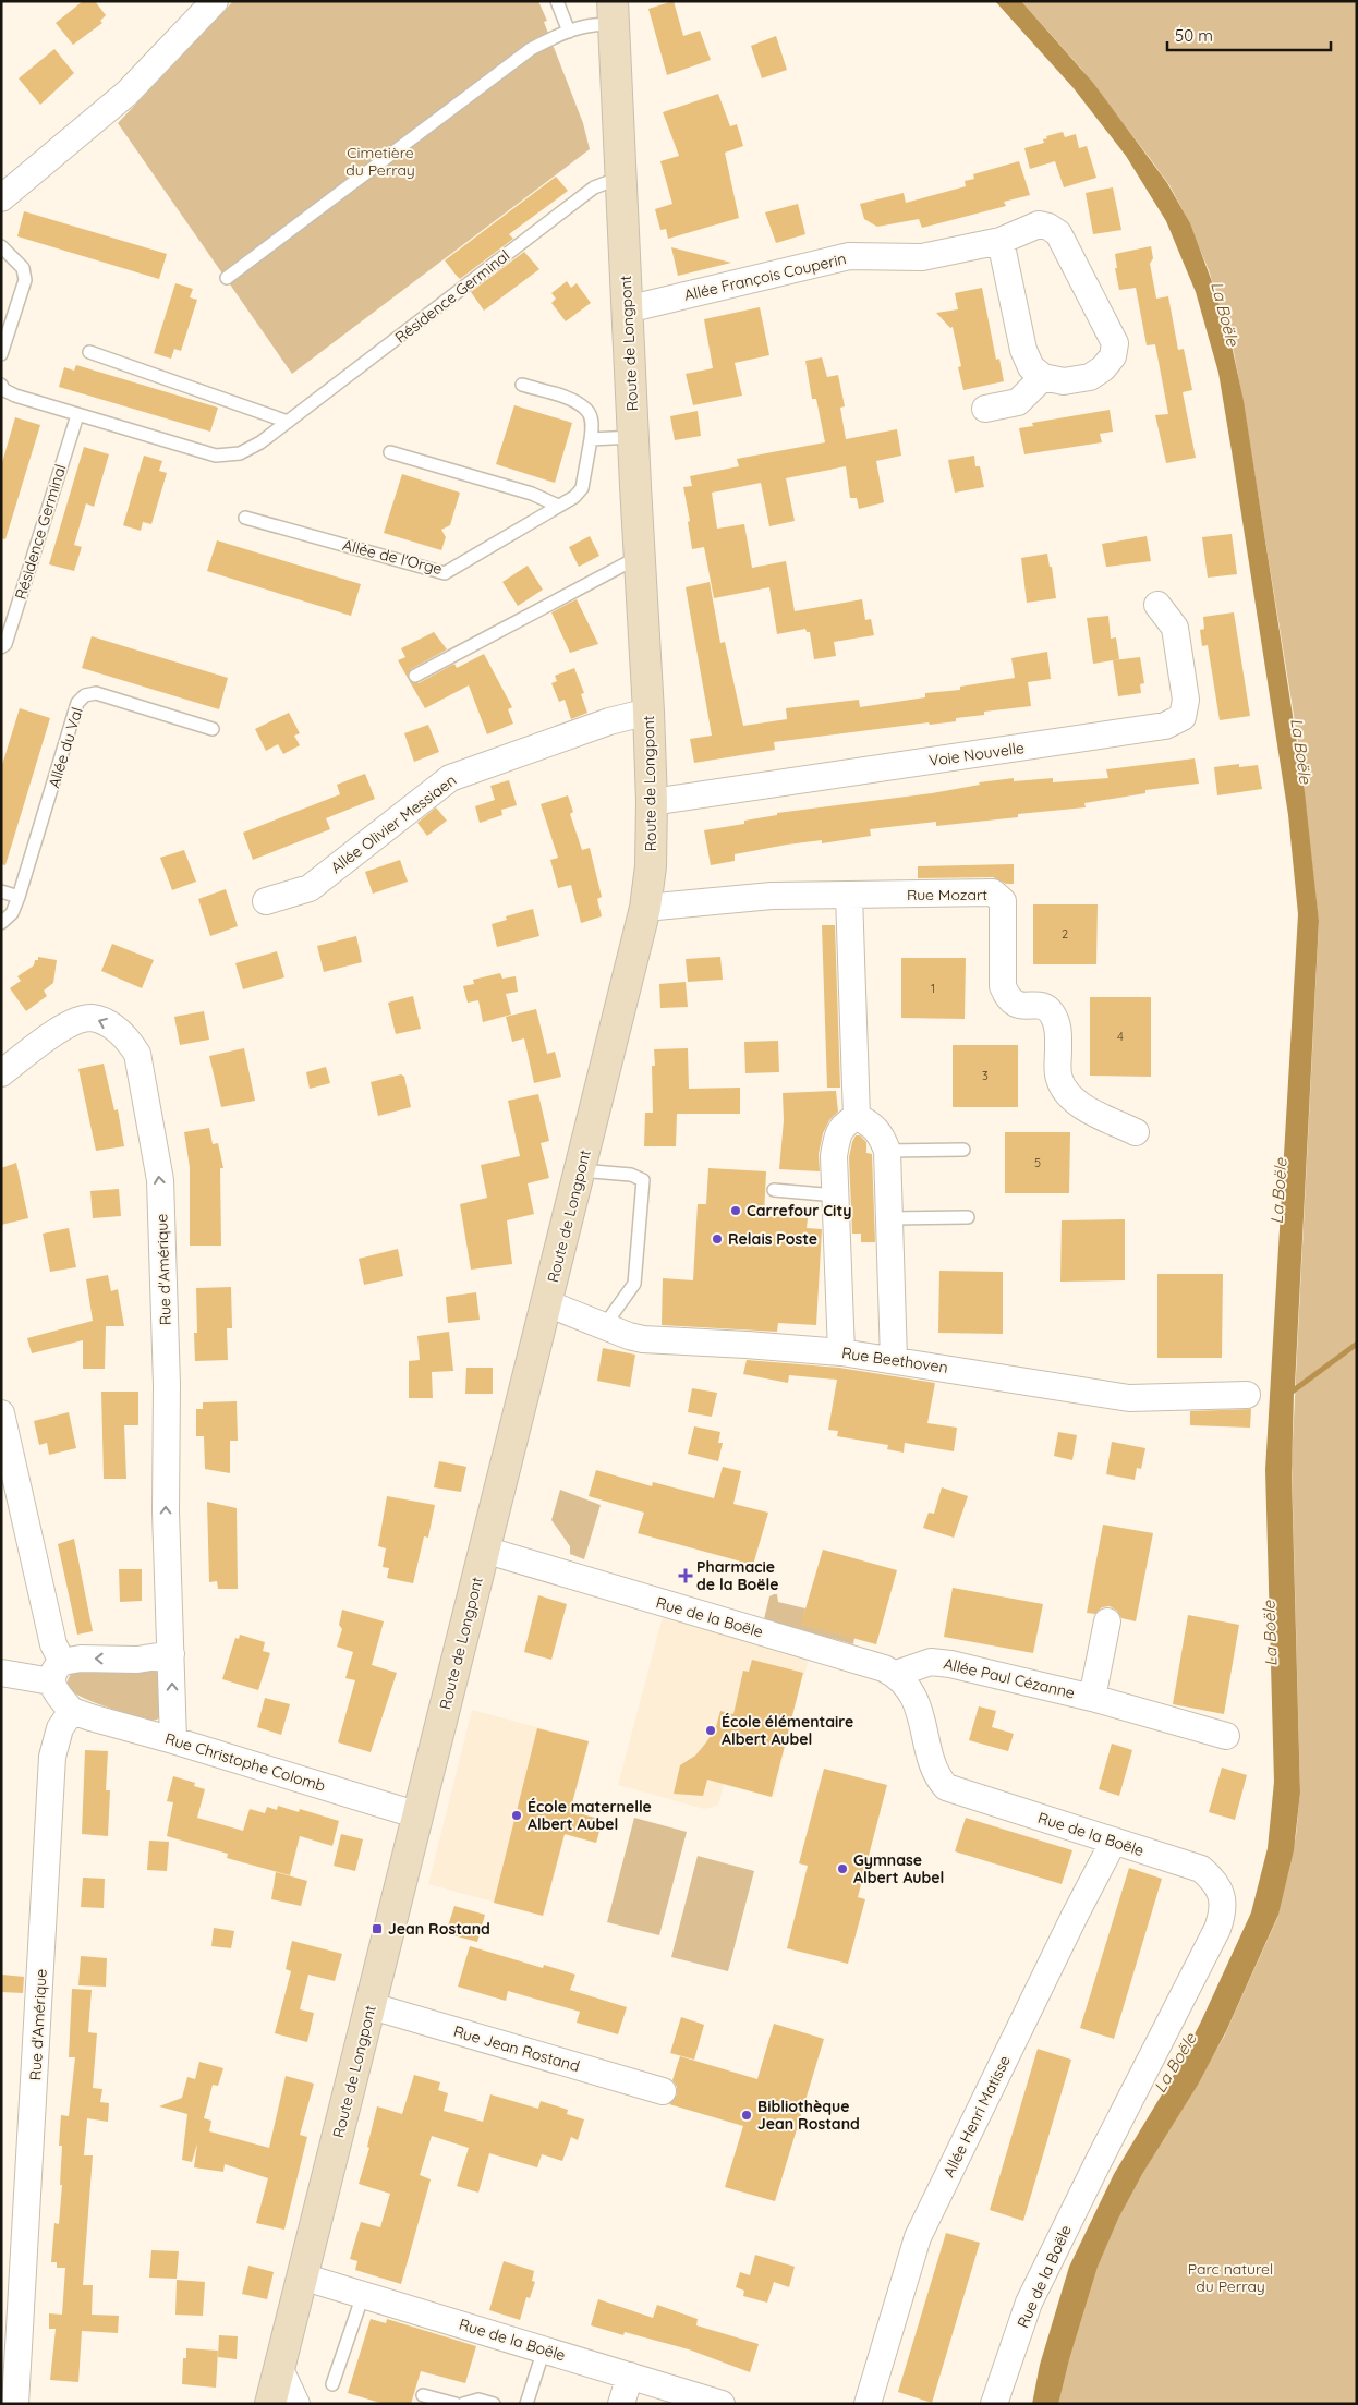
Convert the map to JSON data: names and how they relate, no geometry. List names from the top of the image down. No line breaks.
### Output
{"streets":{"main road":["Route de Longpont"],"street":["Allée François Couperin","Voie Nouvelle","Allée Olivier Messiaen","Rue Mozart","Rue d'Amérique","Rue Beethoven","Rue de la Boële","Allée Paul Cézanne","Rue Christophe Colomb","Rue Jean Rostand","Allée Henri Matisse"],"lane":["Résidence Germinal","Allée de l'Orge","Allée du Val"]},"crossings":[["Allée François Couperin","Route de Longpont"],["Résidence Germinal","Route de Longpont"],["Route de Longpont","Voie Nouvelle"],["Route de Longpont","Allée Olivier Messiaen"],["Route de Longpont","Rue Mozart"],["Route de Longpont","Rue Beethoven"],["Route de Longpont","Rue de la Boële"],["Route de Longpont","Rue Christophe Colomb"],["Route de Longpont","Rue Jean Rostand"],["Rue d'Amérique","Rue Christophe Colomb"],["Rue de la Boële","Allée Paul Cézanne"],["Rue de la Boële","Allée Henri Matisse"]],"water":["La Boële"],"parks":["Cimetière du Perray","Parc naturel du Perray"],"places":{"other":["Carrefour City","Relais Poste","École élémentaire Albert Aubel","École maternelle Albert Aubel","Gymnase Albert Aubel","Bibliothèque Jean Rostand"],"health":["Pharmacie de la Boële"],"transit":["Jean Rostand"]},"house_numbers":["2","1","4","3","5"],"scale_bar":"50 m"}
